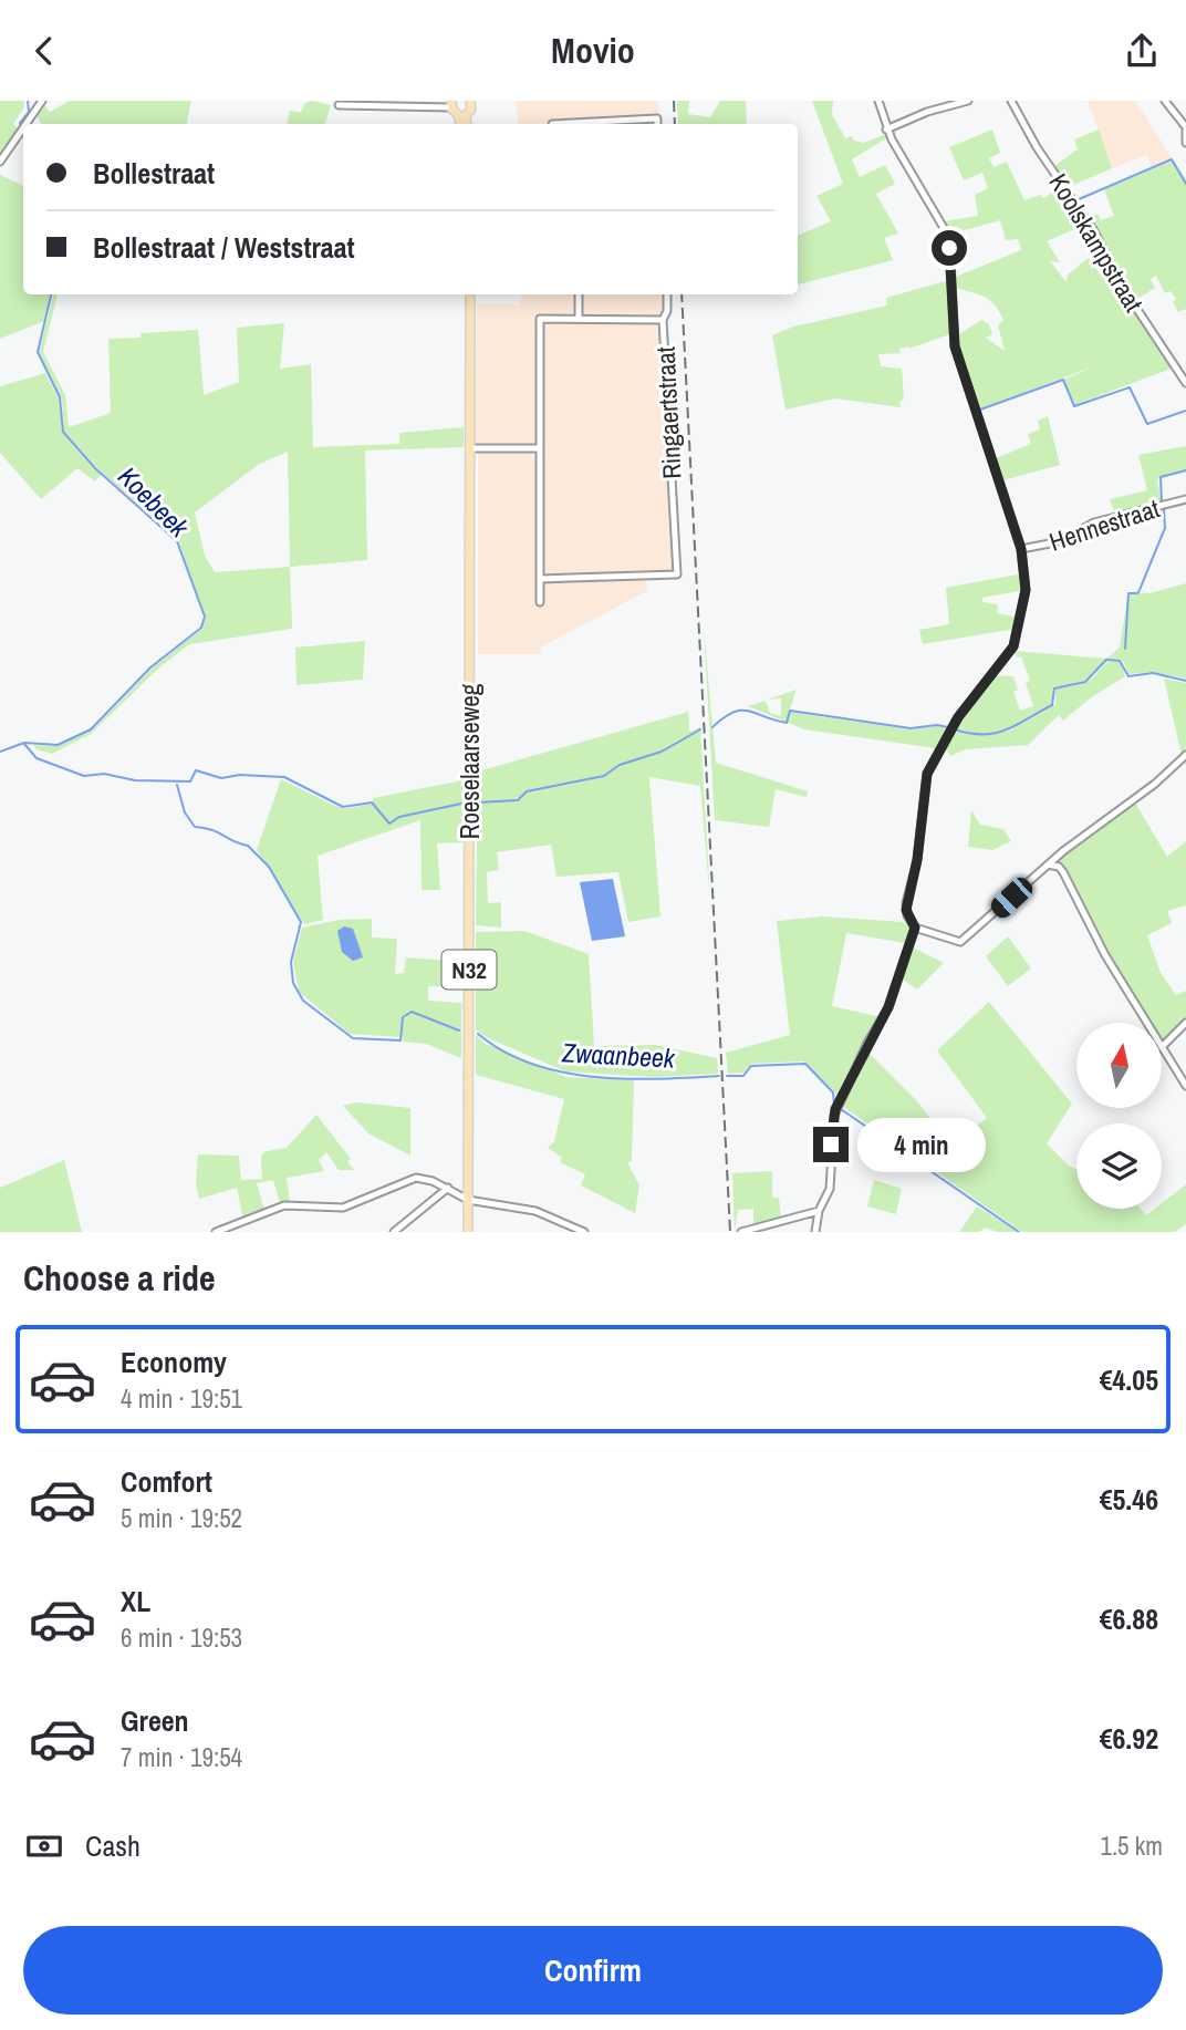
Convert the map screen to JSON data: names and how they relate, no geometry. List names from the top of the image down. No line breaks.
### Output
{"streets":{"main road":["Roeselaarseweg","N32"],"street":["Koolskampstraat","Ringaertstraat","Hennestraat"]},"water":["Koebeek","Zwaanbeek"],"north":"top","page":{"header":"Movio","banner":["Bollestraat","Bollestraat / Weststraat"],"bubble":"4 min","heading":"Choose a ride","list":[{"name":"Economy","note":"4 min · 19:51","value":"€4.05"},{"name":"Comfort","note":"5 min · 19:52","value":"€5.46"},{"name":"XL","note":"6 min · 19:53","value":"€6.88"},{"name":"Green","note":"7 min · 19:54","value":"€6.92"}],"pay":["Cash","1.5 km"],"buttons":"Confirm"}}
